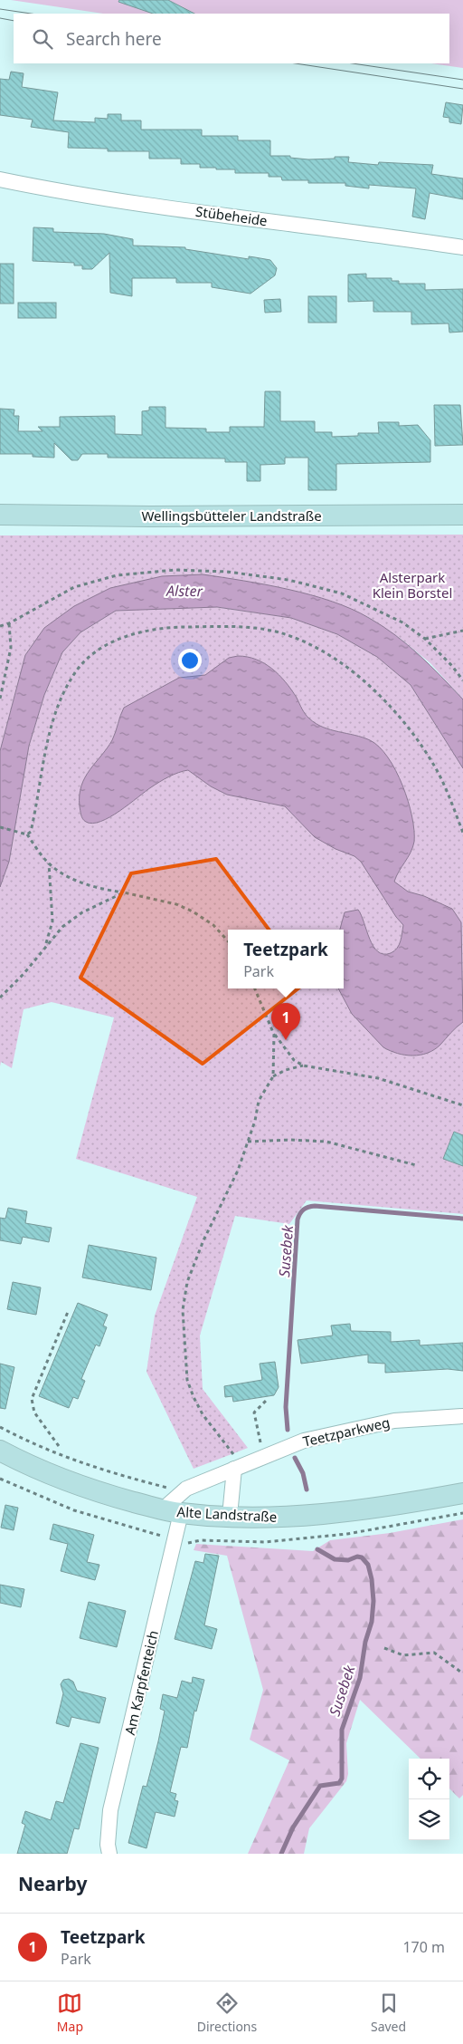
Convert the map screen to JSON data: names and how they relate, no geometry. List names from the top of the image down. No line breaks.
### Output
{"streets":{"main road":["Wellingsbütteler Landstraße","Alte Landstraße"],"street":["Stübeheide","Teetzparkweg","Am Karpfenteich"]},"crossings":[["Teetzparkweg","Alte Landstraße"],["Teetzparkweg","Am Karpfenteich"],["Alte Landstraße","Am Karpfenteich"]],"water":["Alster","Susebek"],"parks":["Alsterpark Klein Borstel"],"page":{"search":"Search here","popup":["Teetzpark","Park"],"pins":"1","heading":"Nearby","list":[{"mark":"1","name":"Teetzpark","note":"Park","value":"170 m"}],"nav":["Map","Directions","Saved"]}}
